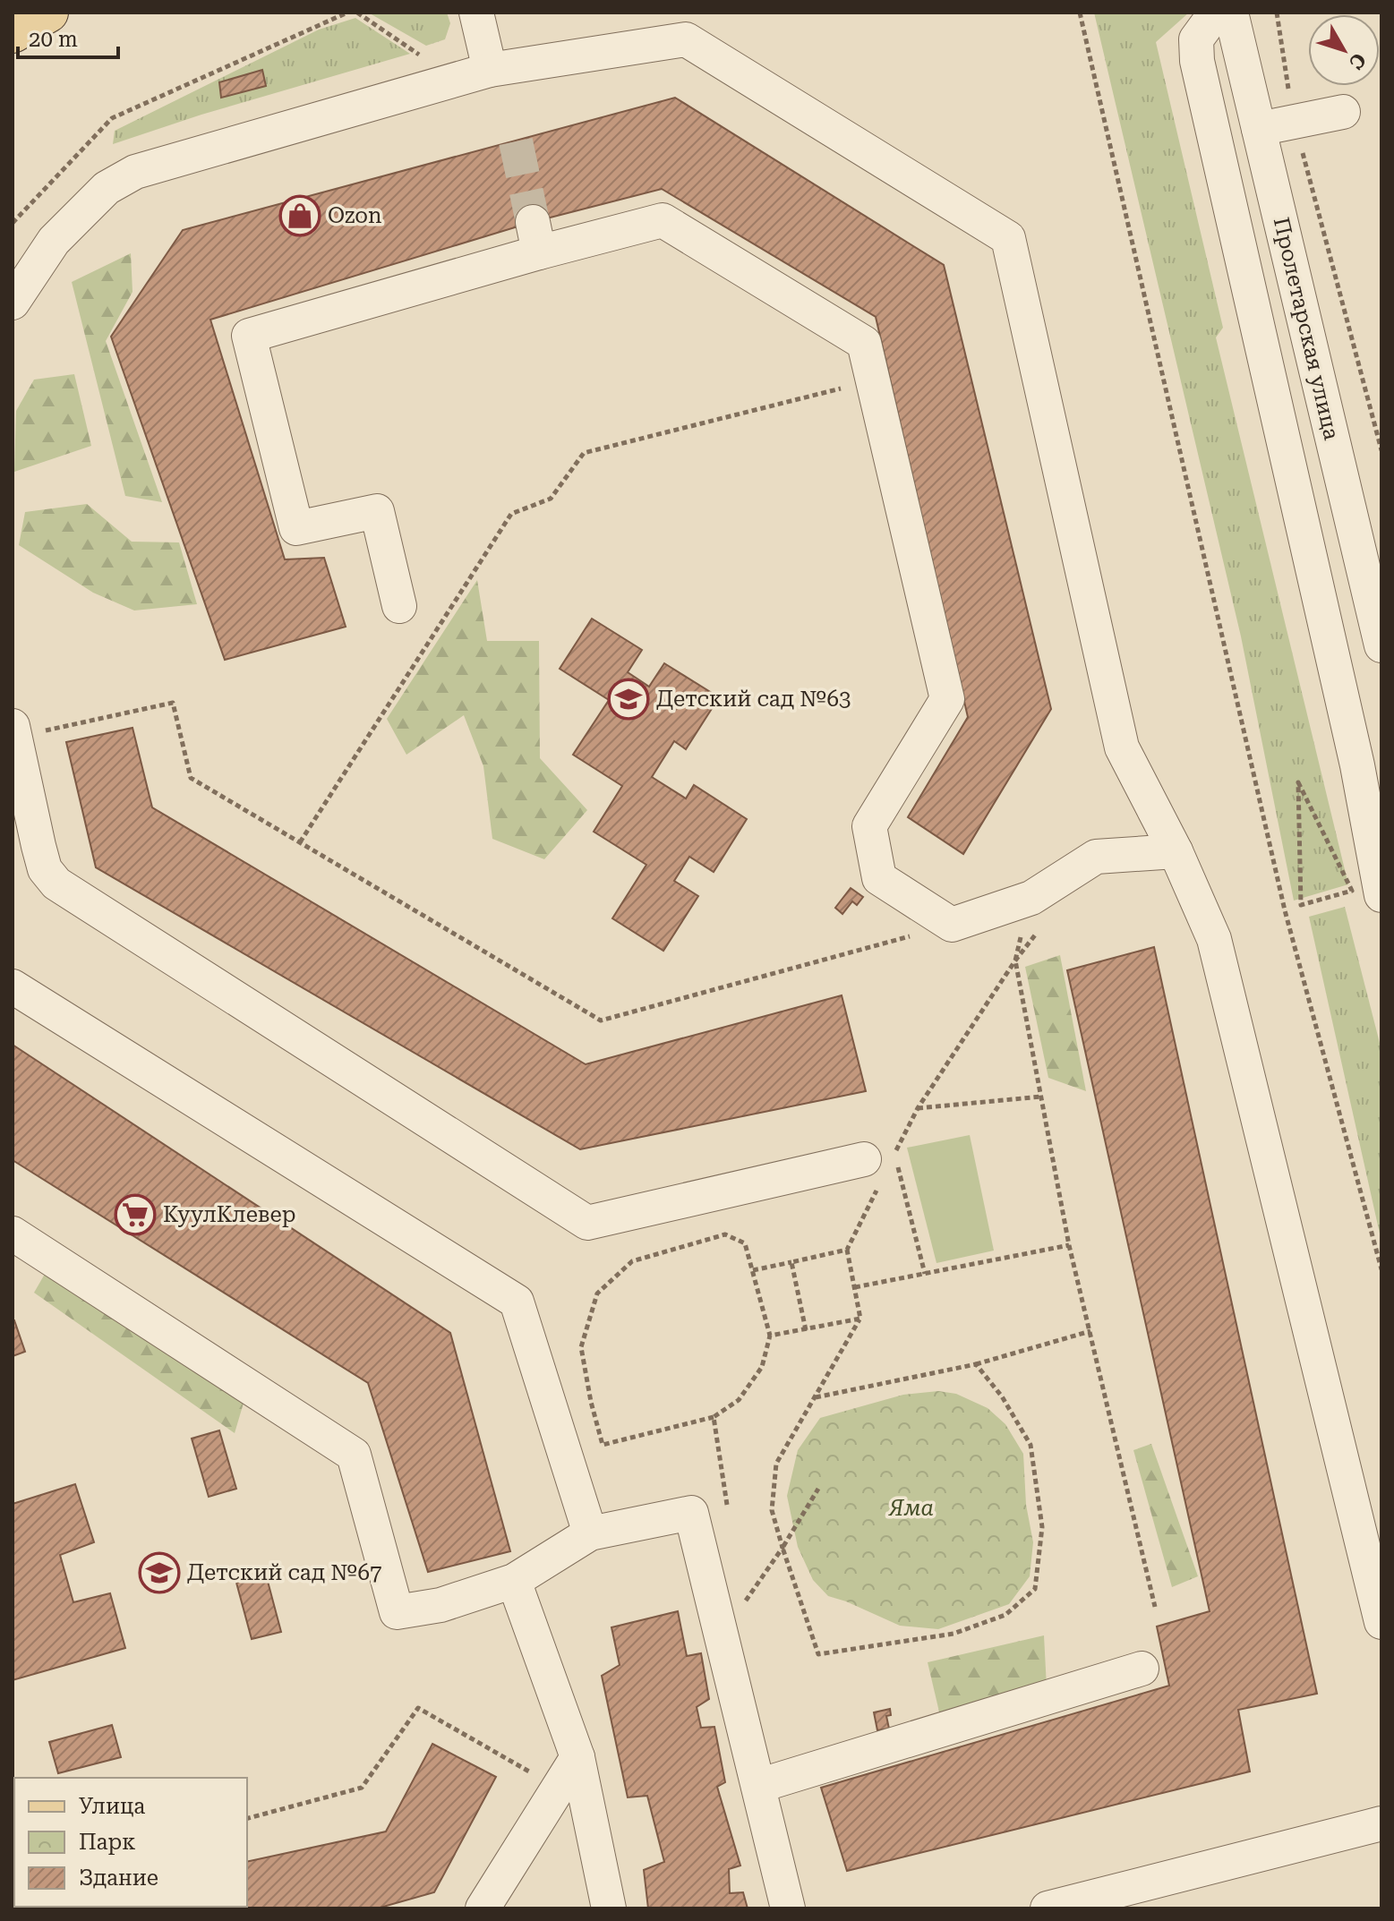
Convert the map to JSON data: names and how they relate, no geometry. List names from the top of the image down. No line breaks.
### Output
{"streets":{"street":["Пролетарская улица"]},"parks":["Яма"],"places":{"shop":["Ozon"],"school or university":["Детский сад №63","Детский сад №67"],"supermarket":["КуулКлевер"]},"legend":["Улица","Парк","Здание"],"scale_bar":"20 m","north":"bottom right"}
